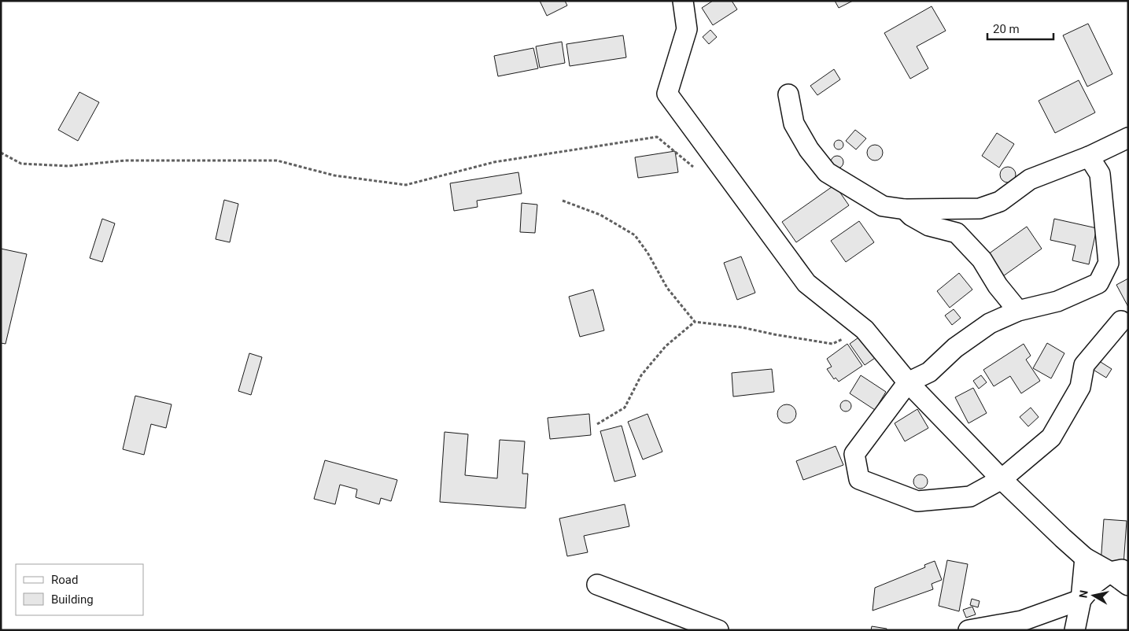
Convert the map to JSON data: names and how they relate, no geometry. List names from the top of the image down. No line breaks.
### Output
{"legend":["Road","Building"],"scale_bar":"20 m","north":"left"}
